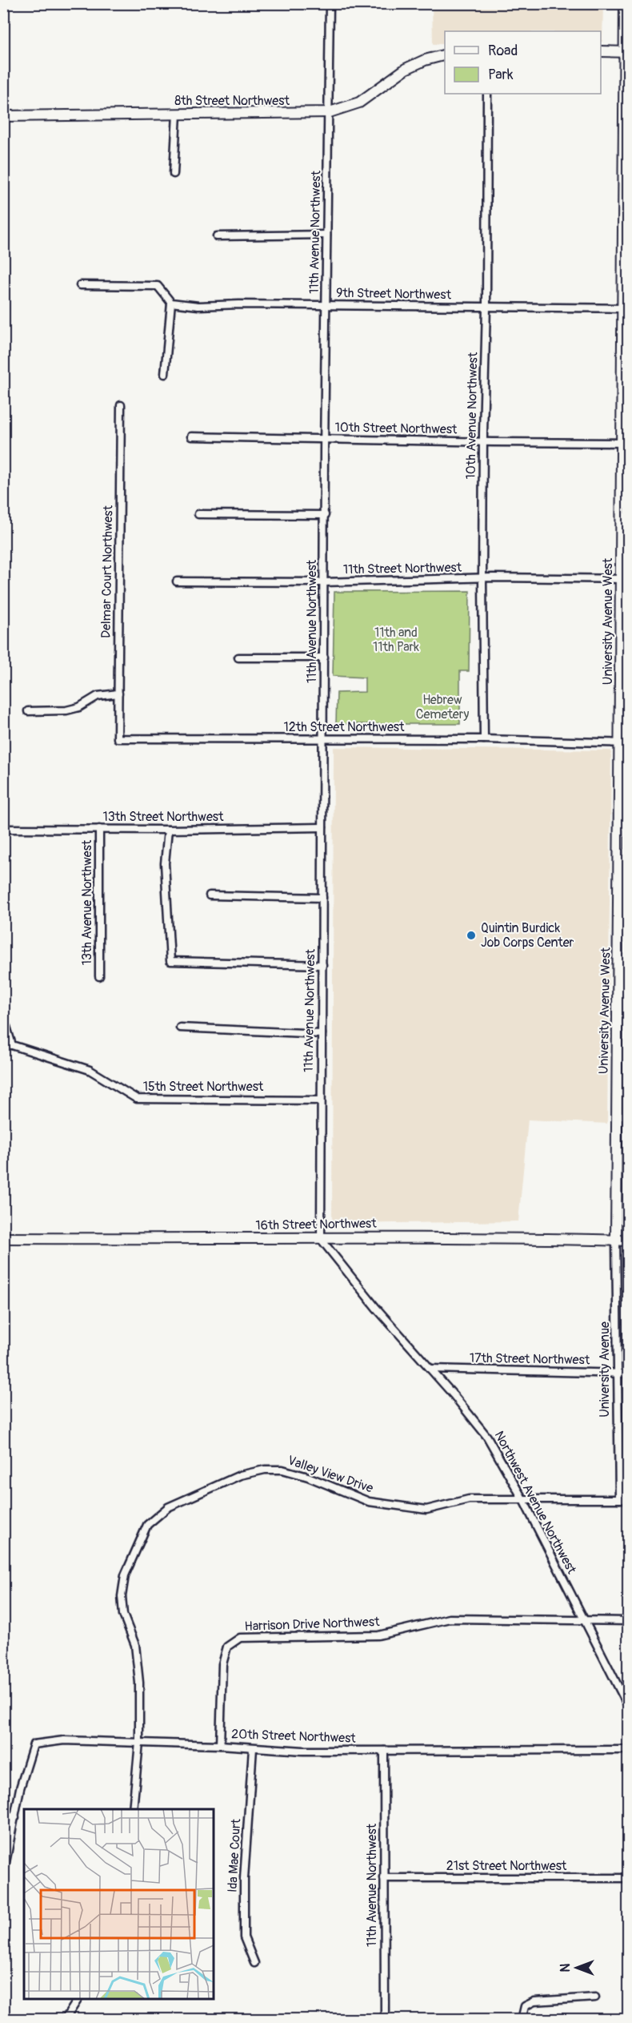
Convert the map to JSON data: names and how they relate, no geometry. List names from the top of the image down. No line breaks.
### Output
{"streets":{"street":["8th Street Northwest","11th Avenue Northwest","9th Street Northwest","10th Avenue Northwest","10th Street Northwest","11th Street Northwest","Delmar Court Northwest","University Avenue West","12th Street Northwest","13th Street Northwest","13th Avenue Northwest","15th Street Northwest","16th Street Northwest","17th Street Northwest","University Avenue","Valley View Drive","Northwest Avenue Northwest","Harrison Drive Northwest","20th Street Northwest","Ida Mae Court","21st Street Northwest"]},"crossings":[["8th Street Northwest","11th Avenue Northwest"],["11th Avenue Northwest","9th Street Northwest"],["11th Avenue Northwest","10th Street Northwest"],["11th Avenue Northwest","11th Street Northwest"],["11th Avenue Northwest","12th Street Northwest"],["11th Avenue Northwest","13th Street Northwest"],["11th Avenue Northwest","15th Street Northwest"],["11th Avenue Northwest","16th Street Northwest"],["11th Avenue Northwest","Northwest Avenue Northwest"],["11th Avenue Northwest","20th Street Northwest"],["11th Avenue Northwest","21st Street Northwest"],["9th Street Northwest","10th Avenue Northwest"],["9th Street Northwest","University Avenue West"],["10th Avenue Northwest","10th Street Northwest"],["10th Avenue Northwest","11th Street Northwest"],["10th Avenue Northwest","12th Street Northwest"],["10th Street Northwest","University Avenue West"],["11th Street Northwest","University Avenue West"],["Delmar Court Northwest","12th Street Northwest"],["University Avenue West","12th Street Northwest"],["University Avenue West","16th Street Northwest"],["University Avenue West","University Avenue"],["13th Street Northwest","13th Avenue Northwest"],["16th Street Northwest","University Avenue"],["16th Street Northwest","Northwest Avenue Northwest"],["17th Street Northwest","University Avenue"],["17th Street Northwest","Northwest Avenue Northwest"],["University Avenue","Valley View Drive"],["Valley View Drive","Northwest Avenue Northwest"],["Valley View Drive","20th Street Northwest"],["Northwest Avenue Northwest","Harrison Drive Northwest"],["Harrison Drive Northwest","20th Street Northwest"],["20th Street Northwest","Ida Mae Court"]],"parks":["11th and 11th Park","Hebrew Cemetery"],"places":["Quintin Burdick Job Corps Center"],"legend":["Road","Park"],"north":"left"}
